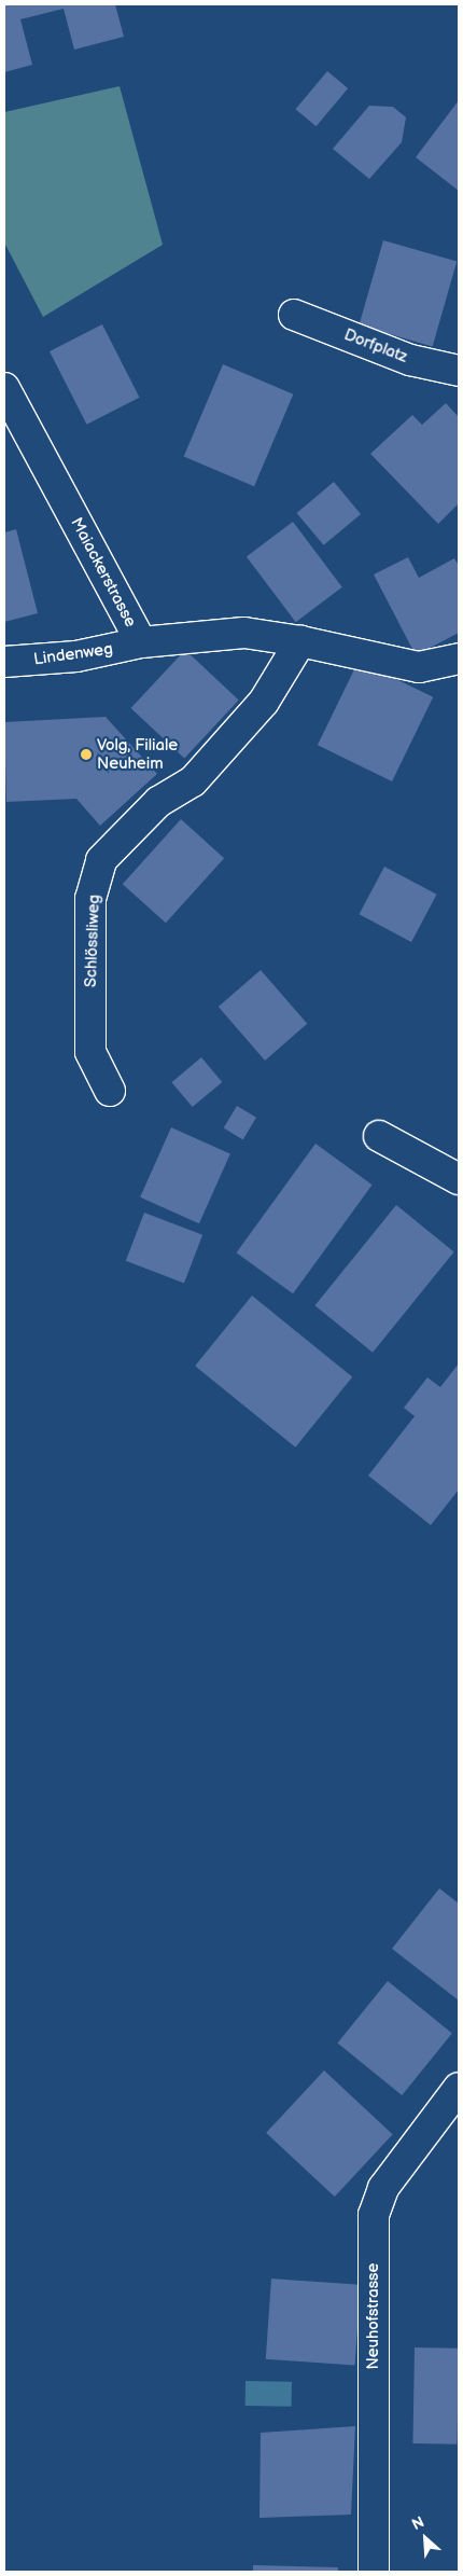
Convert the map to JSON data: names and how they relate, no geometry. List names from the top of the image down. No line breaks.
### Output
{"streets":{"street":["Dorfplatz","Maiackerstrasse","Lindenweg","Schlössliweg","Neuhofstrasse"]},"crossings":[["Maiackerstrasse","Lindenweg"],["Maiackerstrasse","Schlössliweg"]],"places":["Volg, Filiale Neuheim"],"north":"top left"}
